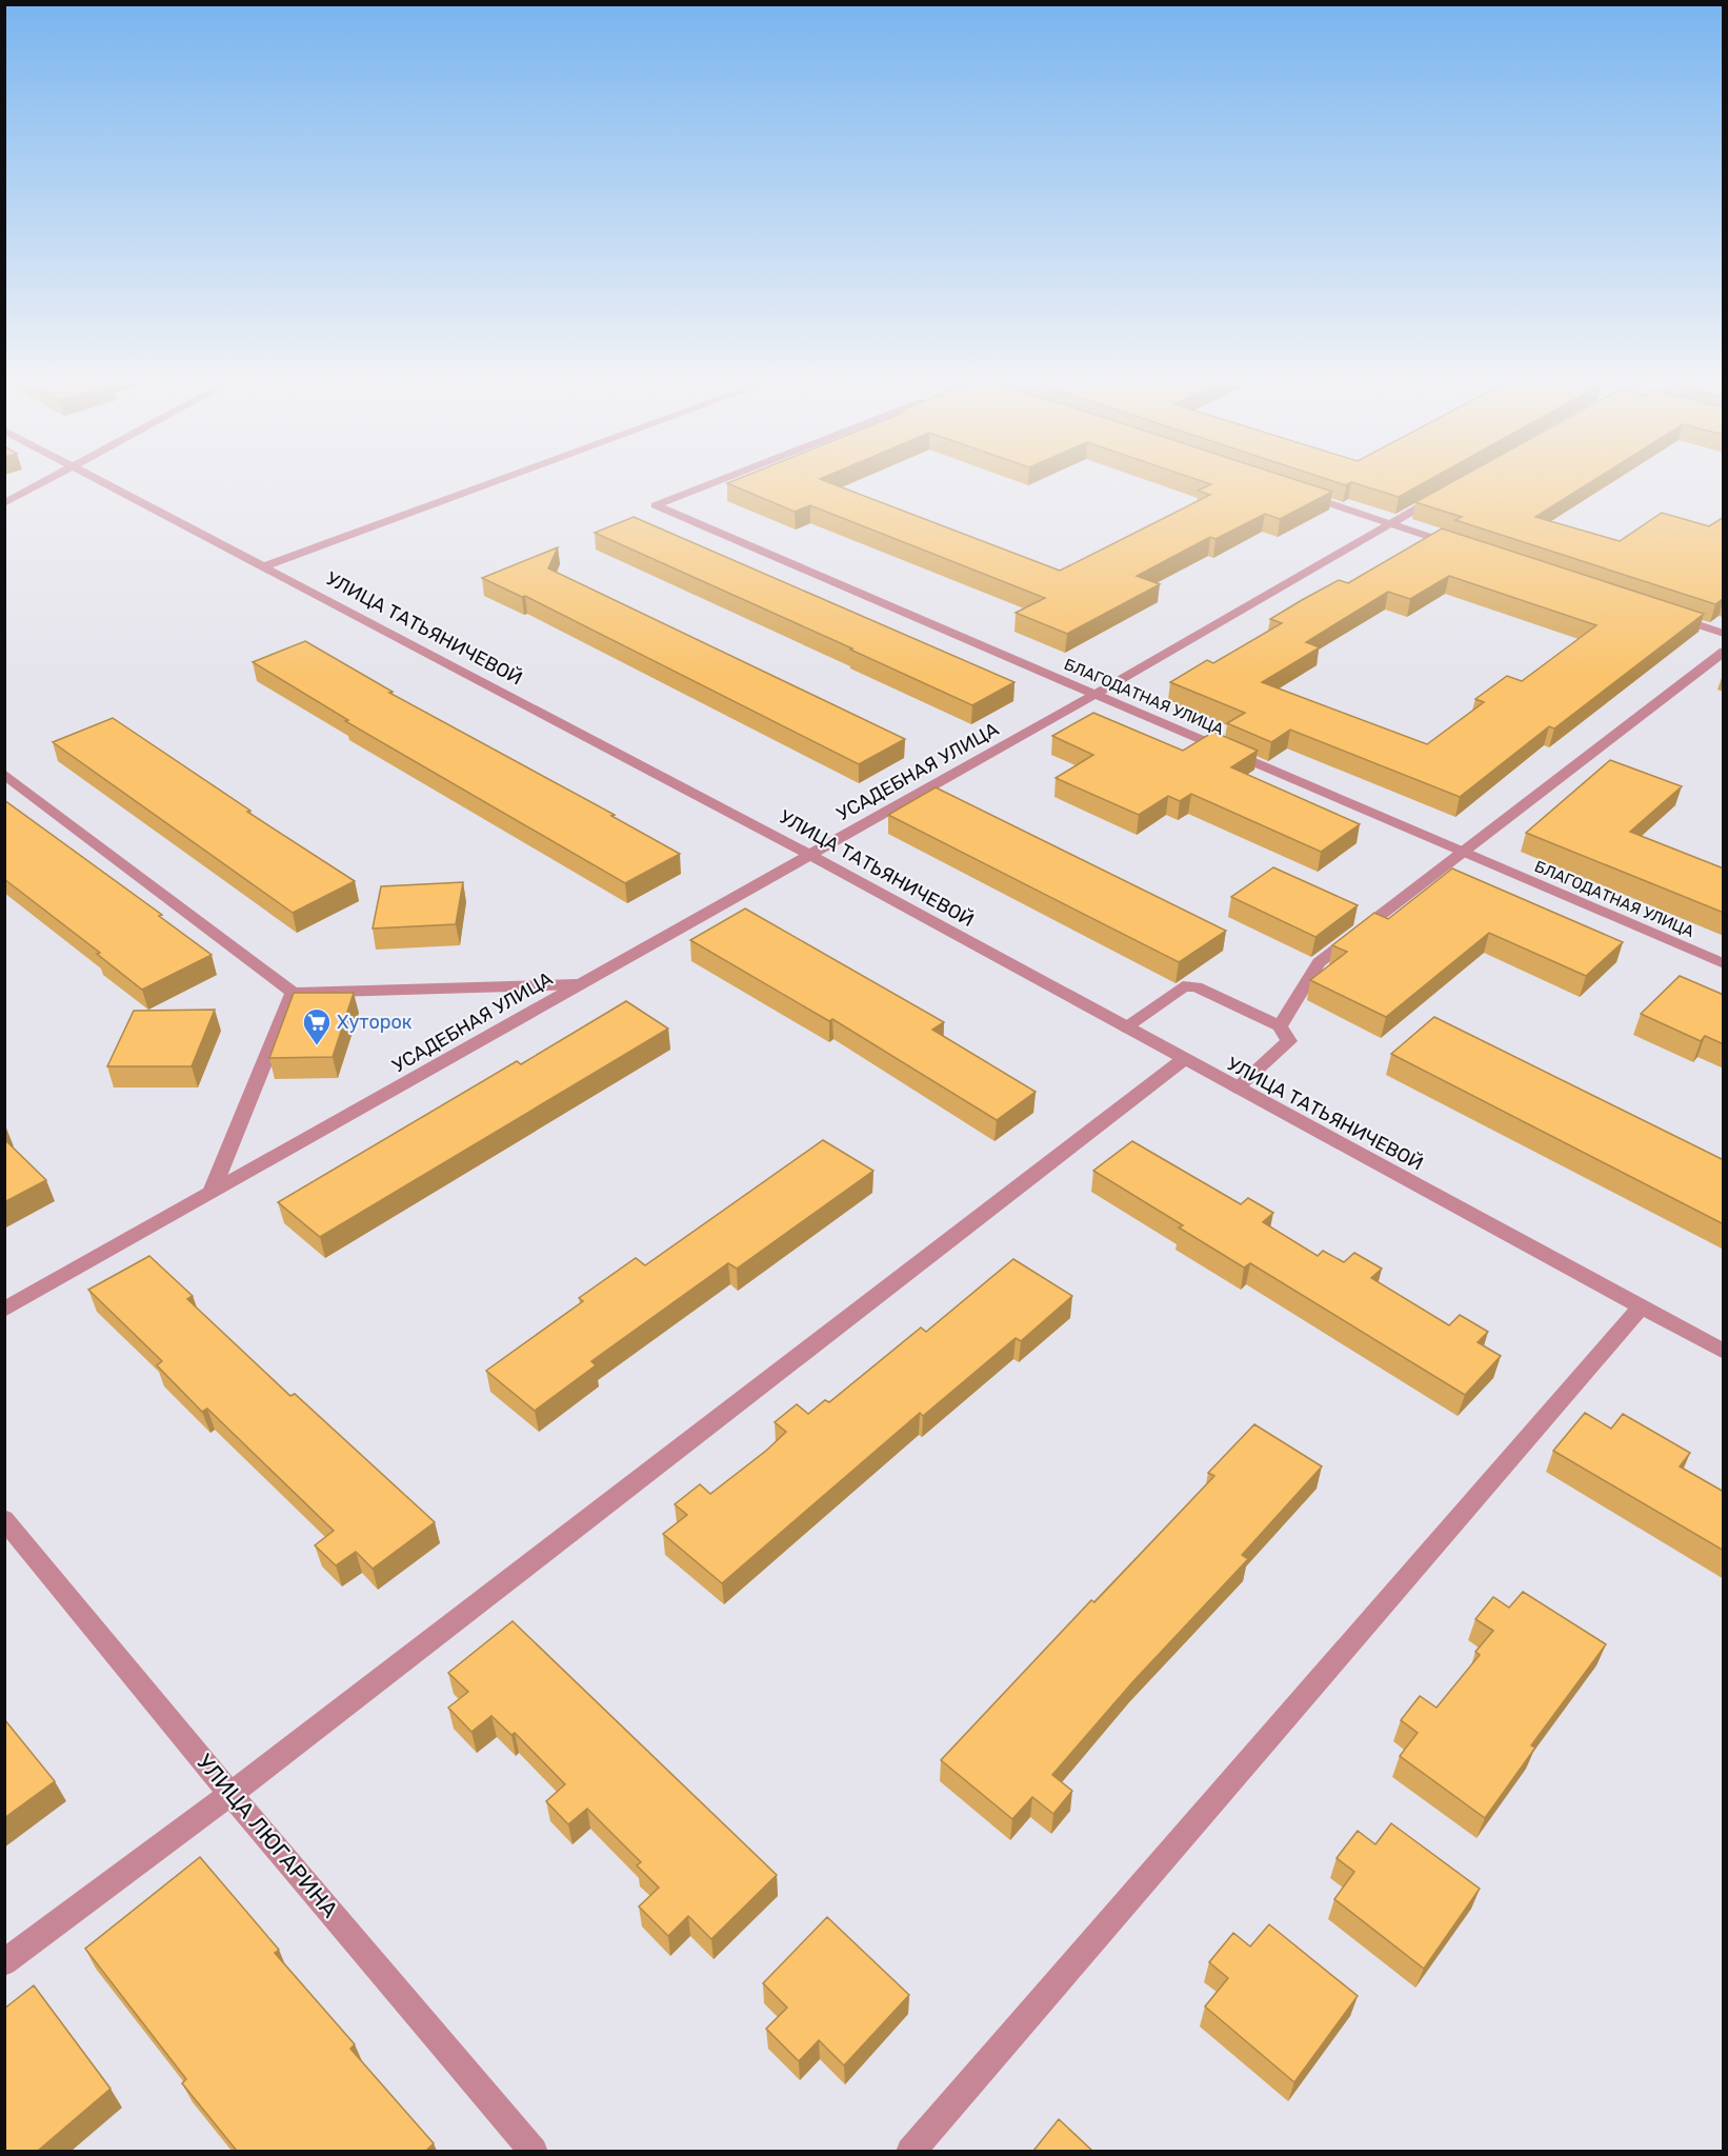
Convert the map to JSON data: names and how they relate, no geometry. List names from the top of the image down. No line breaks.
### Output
{"streets":{"street":["УЛИЦА ТАТЬЯНИЧЕВОЙ","БЛАГОДАТНАЯ УЛИЦА","УСАДЕБНАЯ УЛИЦА","УЛИЦА ЛЮГАРИНА"]},"crossings":[["УЛИЦА ТАТЬЯНИЧЕВОЙ","УСАДЕБНАЯ УЛИЦА"],["БЛАГОДАТНАЯ УЛИЦА","УСАДЕБНАЯ УЛИЦА"]],"places":{"supermarket":["Хуторок"]}}
